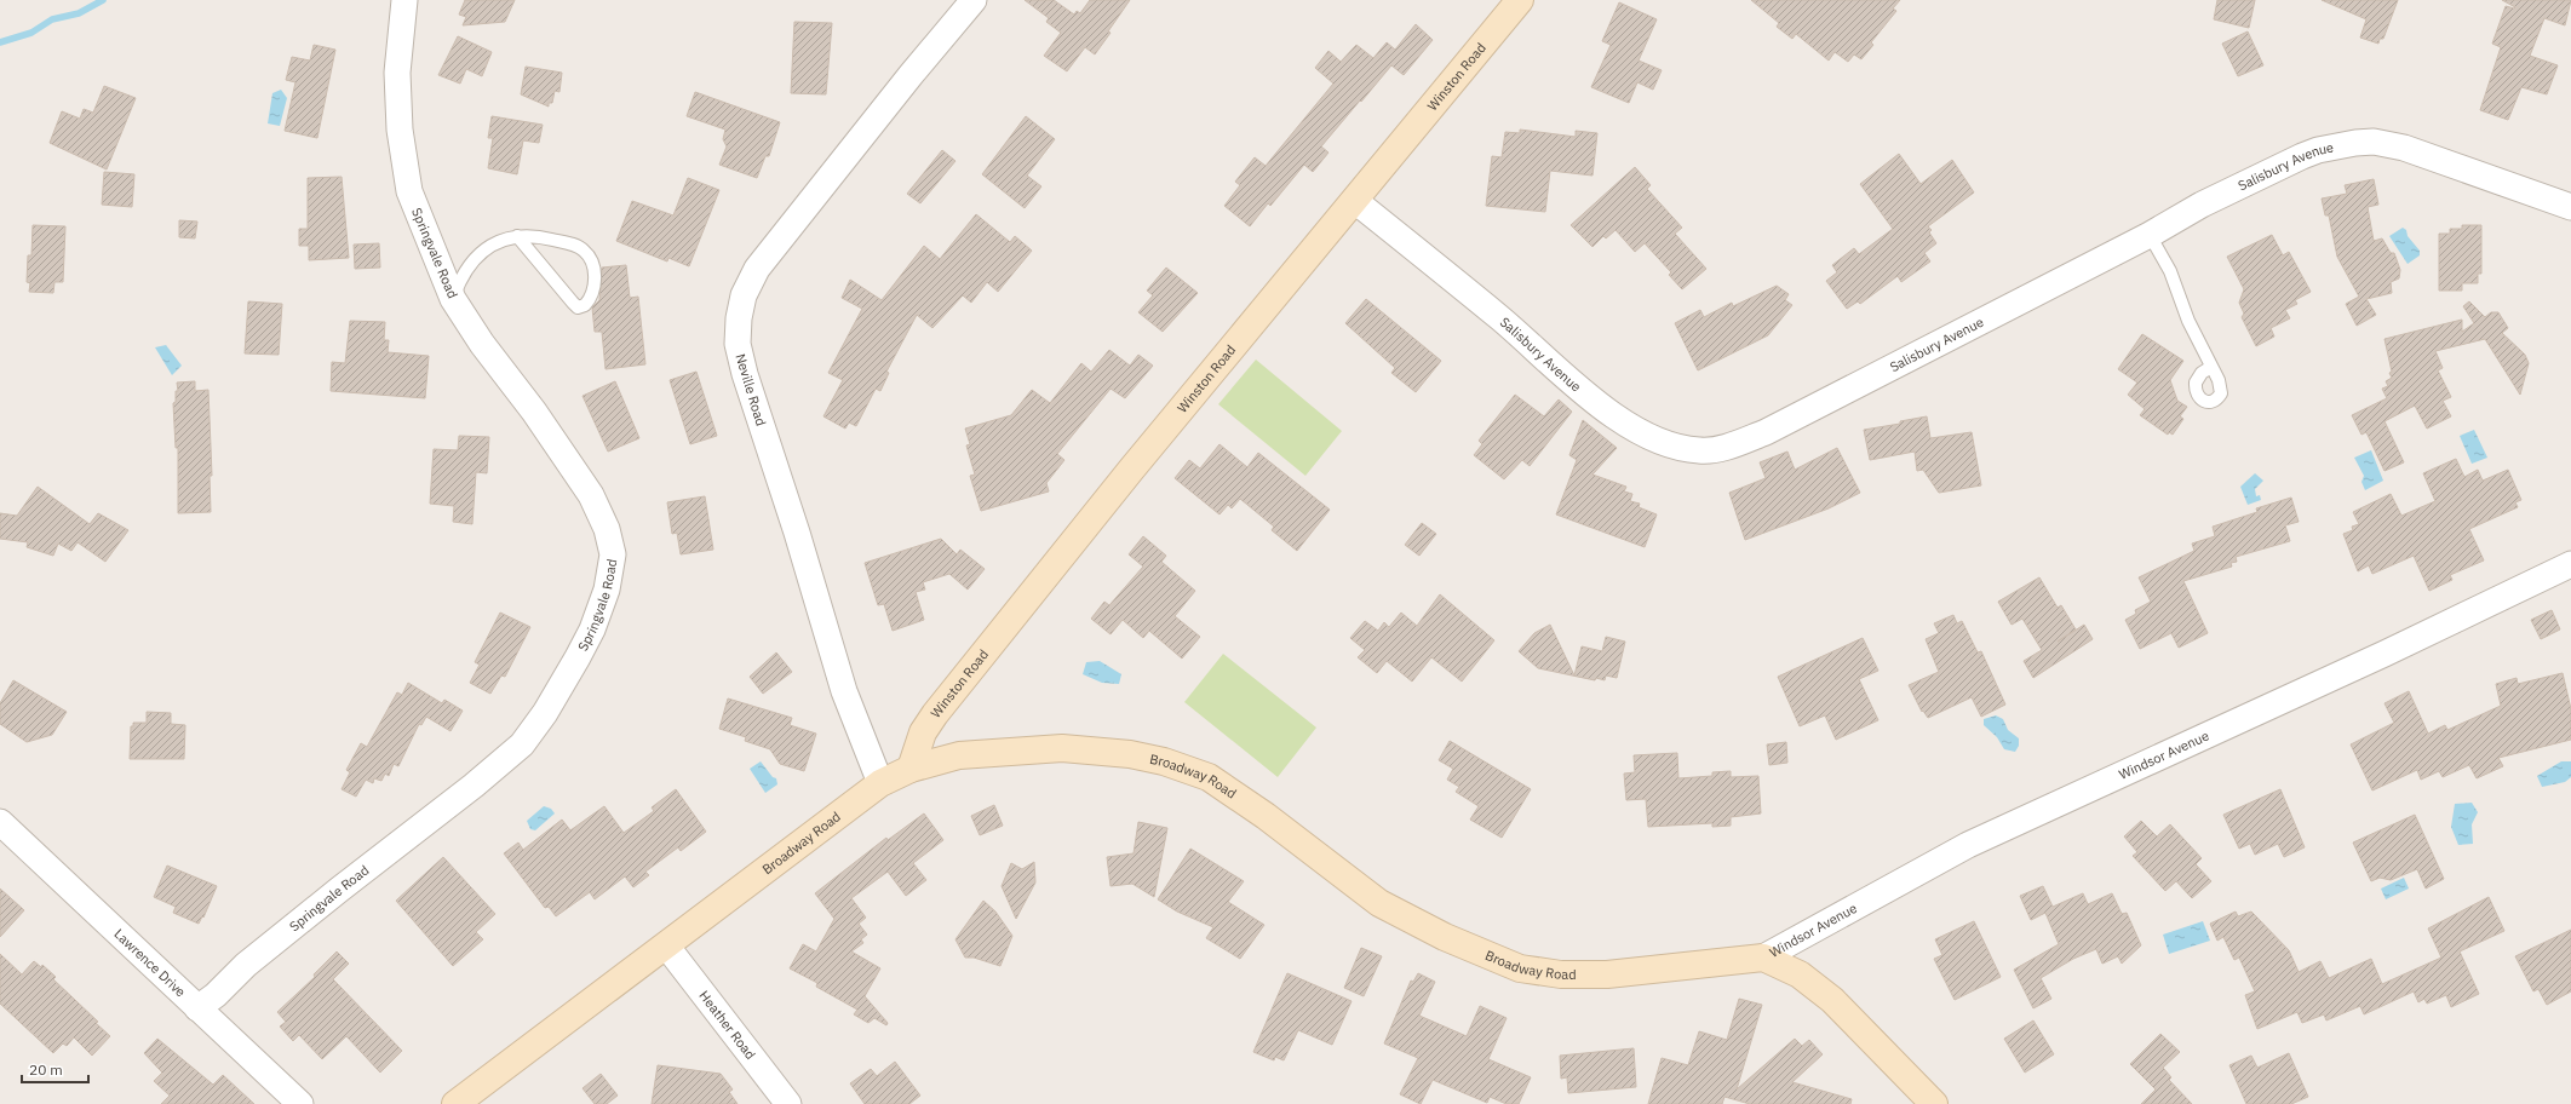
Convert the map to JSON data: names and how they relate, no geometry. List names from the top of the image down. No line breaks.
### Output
{"streets":{"street":["Winston Road","Salisbury Avenue","Springvale Road","Neville Road","Windsor Avenue","Broadway Road","Lawrence Drive","Heather Road"]},"crossings":[["Winston Road","Salisbury Avenue"],["Winston Road","Broadway Road"],["Springvale Road","Lawrence Drive"],["Neville Road","Broadway Road"],["Windsor Avenue","Broadway Road"],["Broadway Road","Heather Road"]],"scale_bar":"20 m"}
